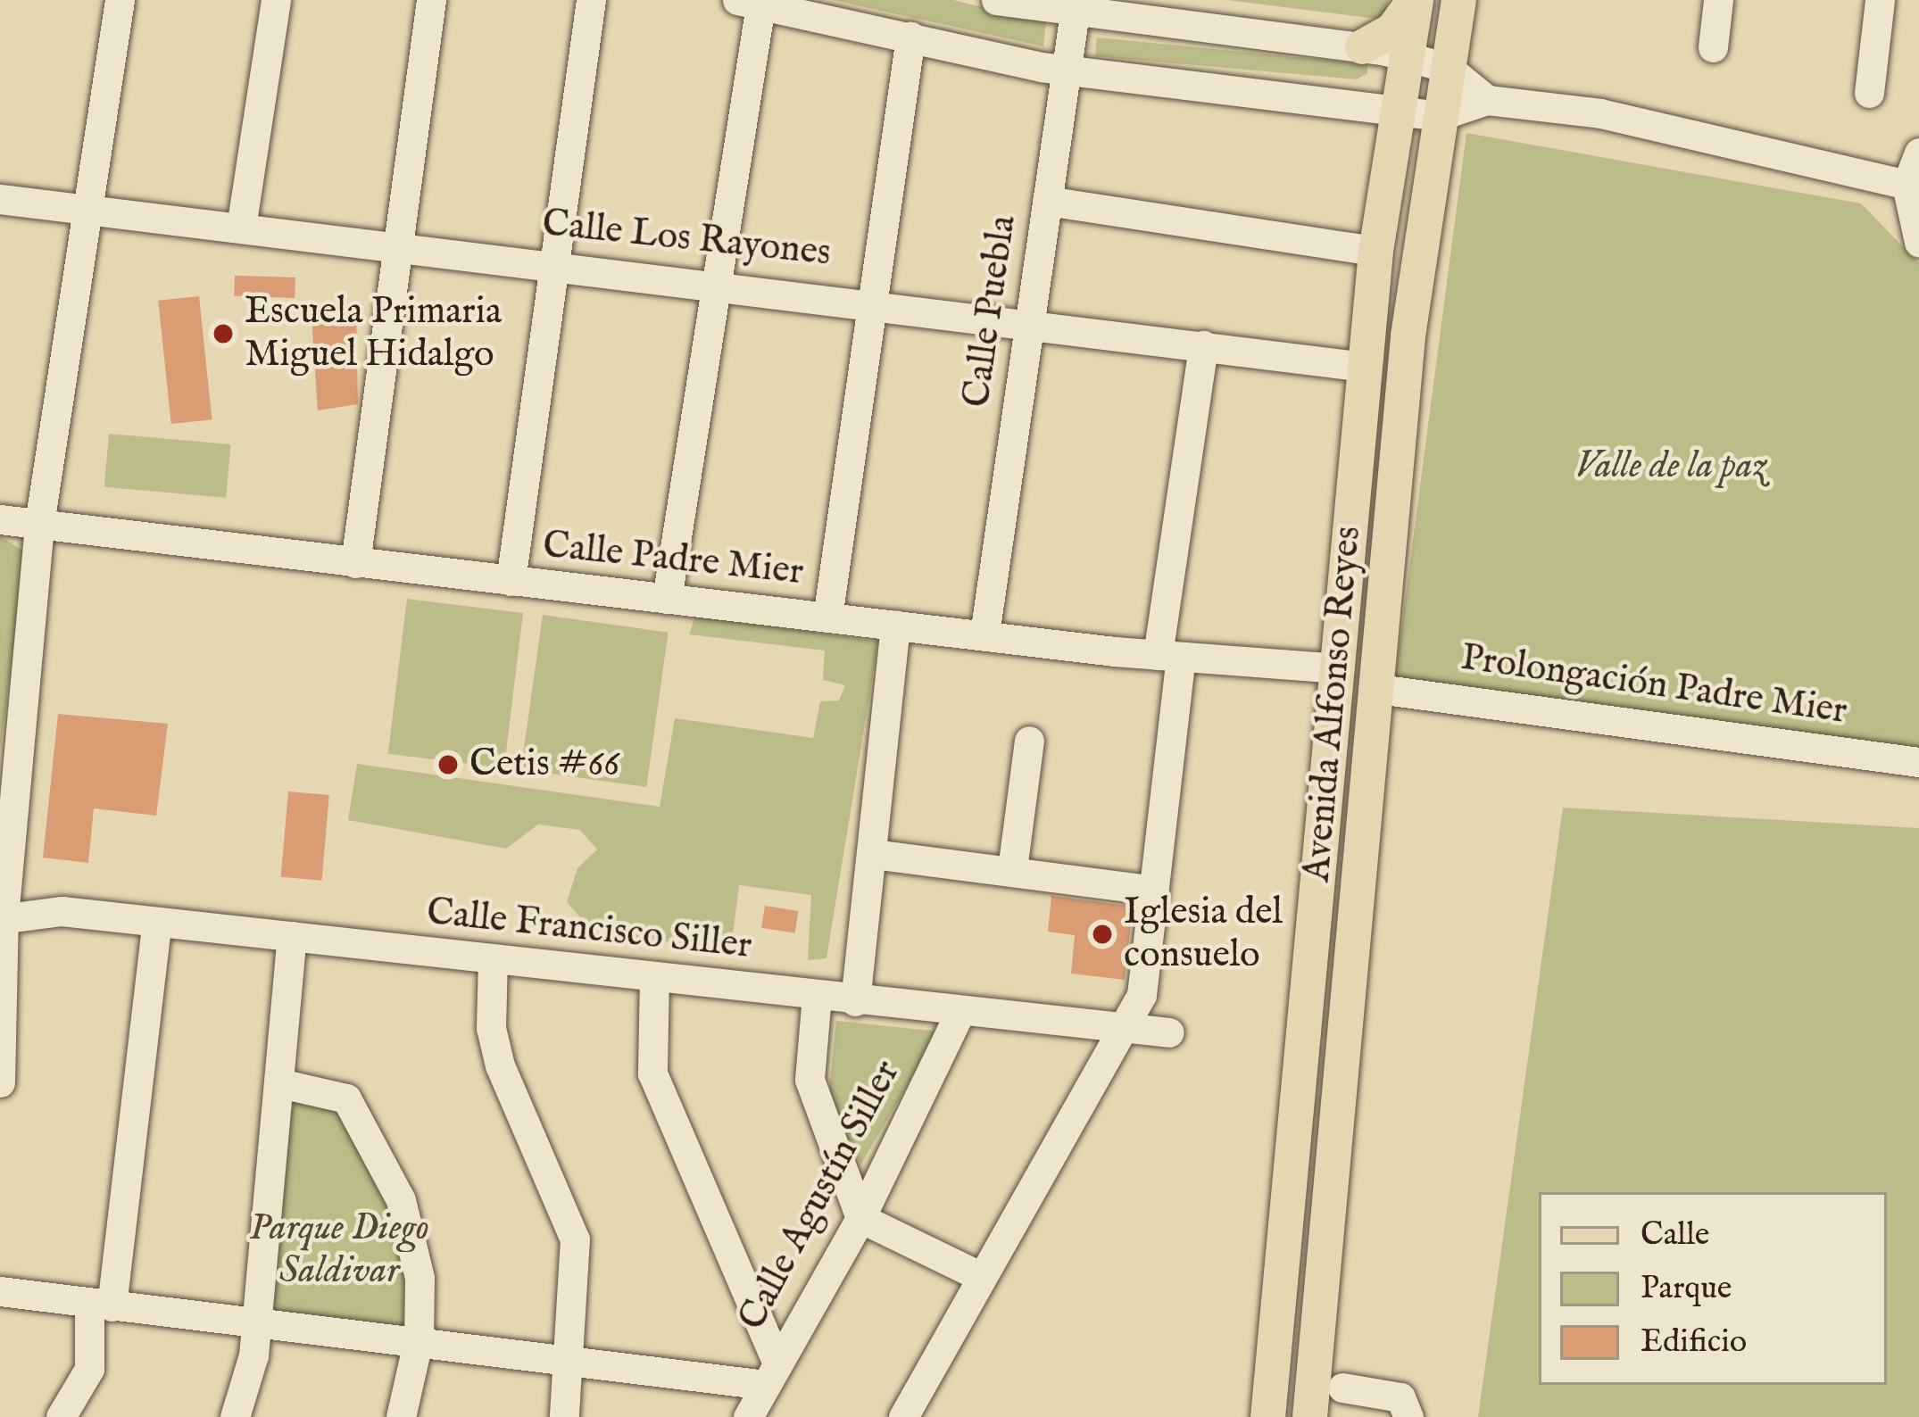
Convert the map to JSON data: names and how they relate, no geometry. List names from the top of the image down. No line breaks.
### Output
{"streets":{"main road":["Avenida Alfonso Reyes"],"street":["Calle Los Rayones","Calle Puebla","Calle Padre Mier","Prolongación Padre Mier","Calle Francisco Siller","Calle Agustín Siller"]},"crossings":[["Calle Los Rayones","Calle Puebla"],["Calle Los Rayones","Avenida Alfonso Reyes"],["Calle Puebla","Calle Padre Mier"],["Calle Padre Mier","Avenida Alfonso Reyes"],["Prolongación Padre Mier","Avenida Alfonso Reyes"],["Calle Francisco Siller","Calle Agustín Siller"]],"parks":["Valle de la paz","Parque Diego Saldivar"],"places":["Escuela Primaria Miguel Hidalgo","Cetis #66","Iglesia del consuelo"],"legend":["Calle","Parque","Edificio"]}
